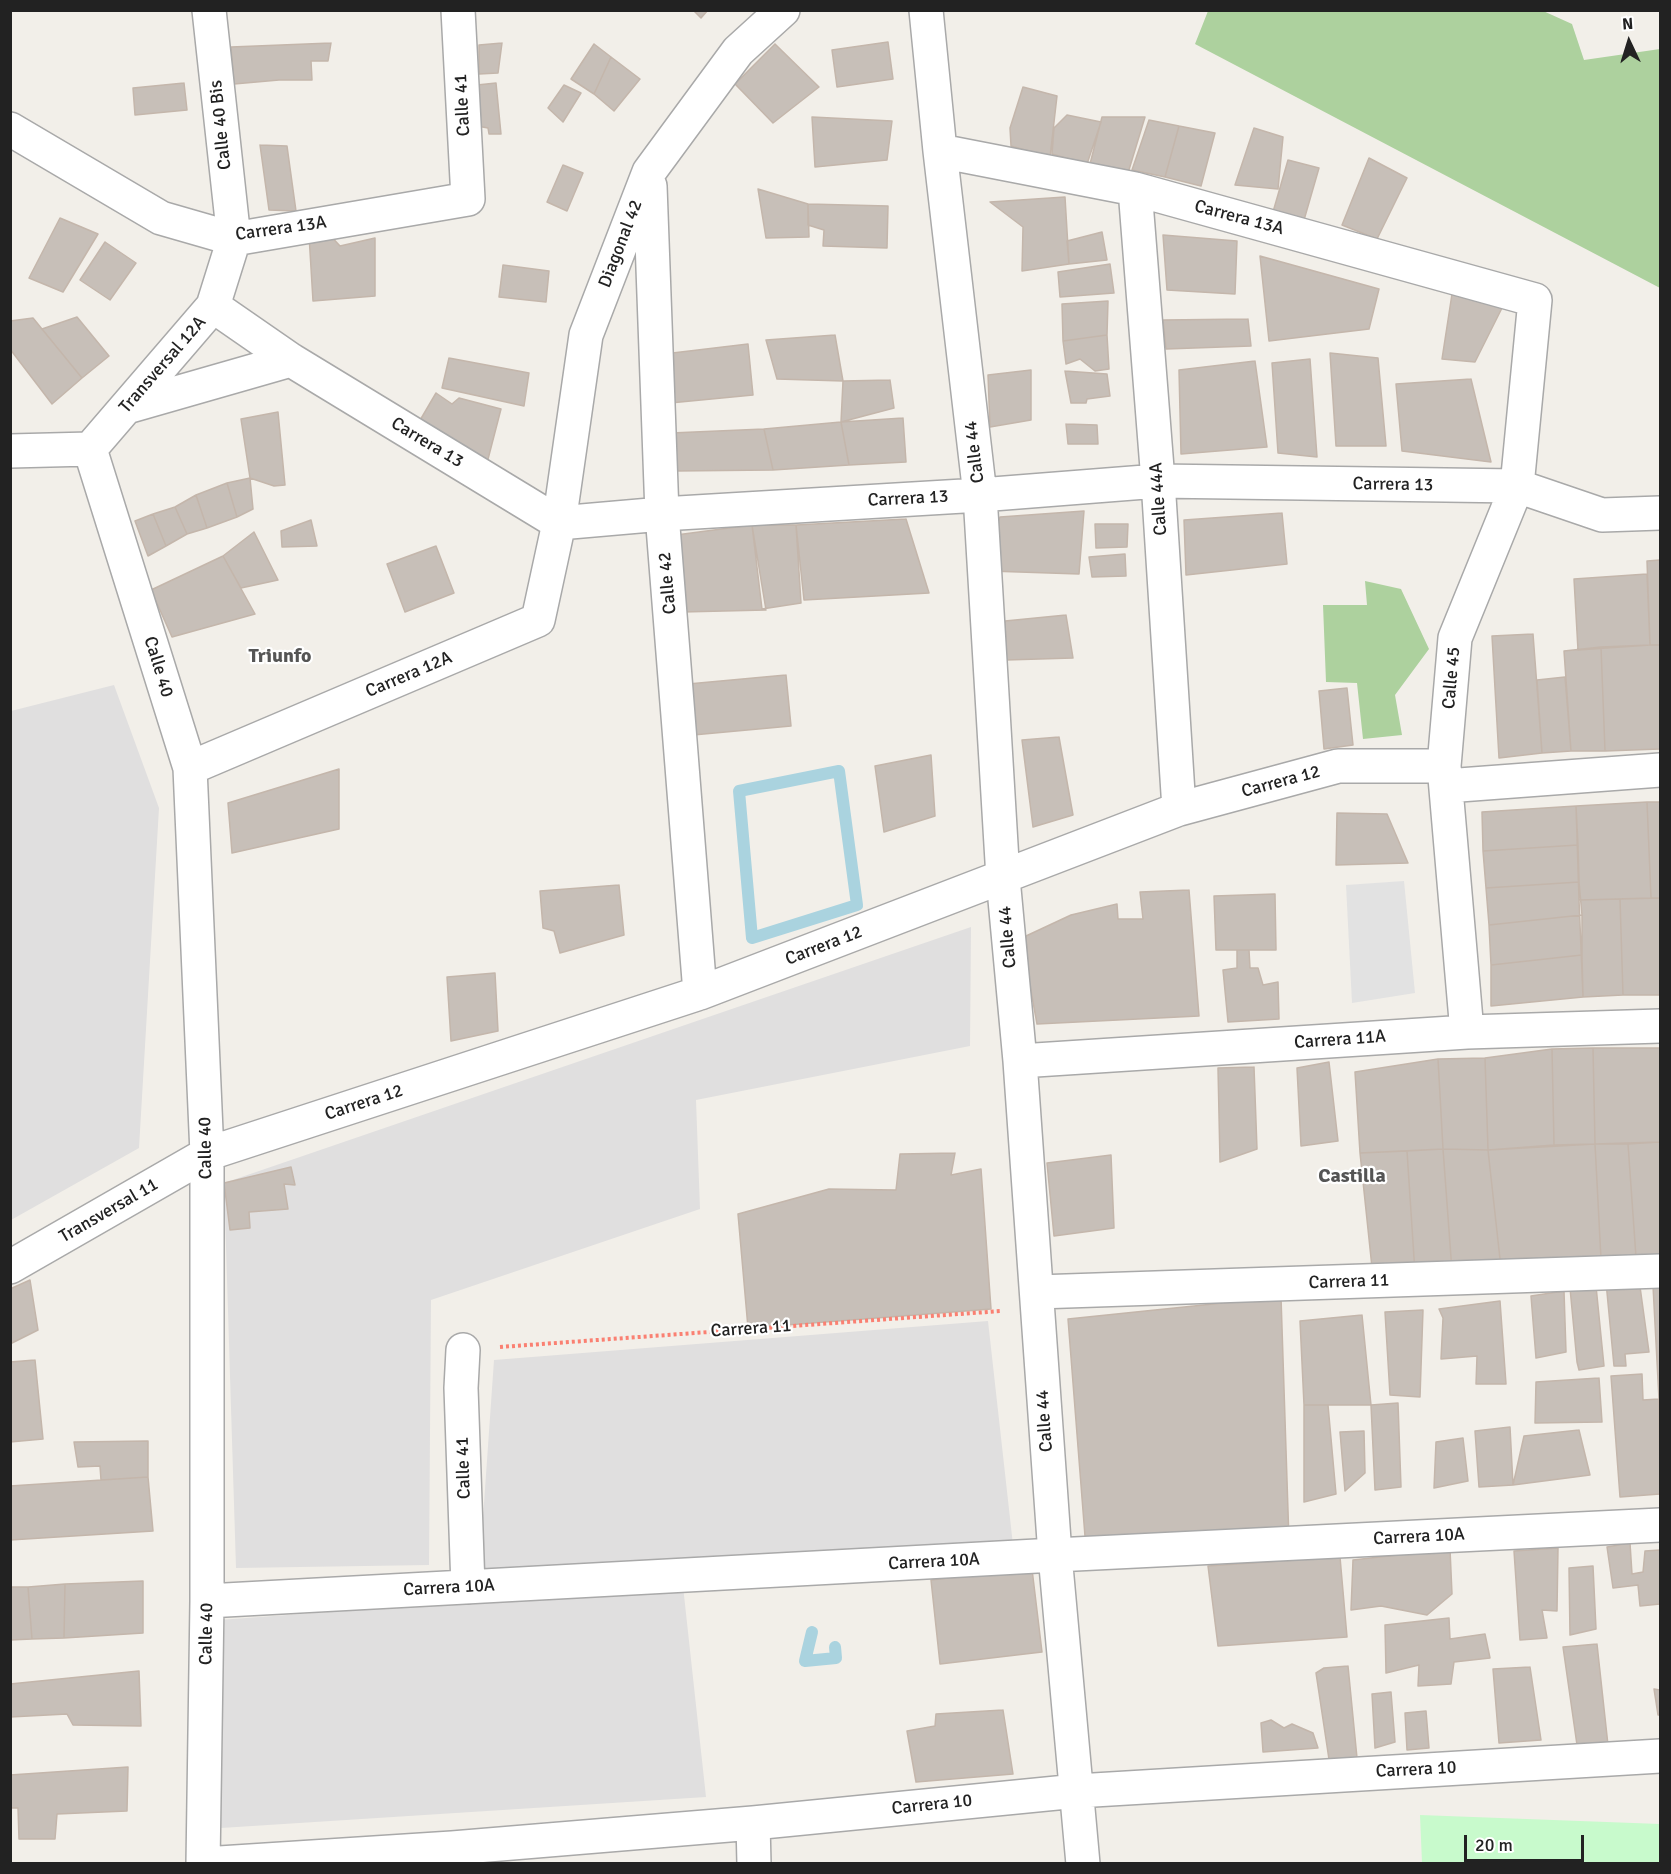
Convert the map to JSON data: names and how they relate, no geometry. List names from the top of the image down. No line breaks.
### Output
{"streets":{"street":["Calle 41","Calle 40 Bis","Carrera 13A","Diagonal 42","Transversal 12A","Carrera 13","Calle 44","Calle 44A","Calle 42","Calle 40","Carrera 12A","Calle 45","Carrera 12","Carrera 11A","Transversal 11","Carrera 11","Carrera 10A","Carrera 10"]},"crossings":[["Calle 41","Carrera 13A"],["Calle 41","Carrera 11"],["Calle 41","Carrera 10A"],["Calle 40 Bis","Carrera 13A"],["Calle 40 Bis","Transversal 12A"],["Carrera 13A","Transversal 12A"],["Carrera 13A","Calle 44"],["Carrera 13A","Calle 44A"],["Carrera 13A","Calle 45"],["Diagonal 42","Carrera 13"],["Diagonal 42","Calle 42"],["Diagonal 42","Carrera 12A"],["Transversal 12A","Carrera 13"],["Transversal 12A","Calle 40"],["Carrera 13","Calle 44"],["Carrera 13","Calle 44A"],["Carrera 13","Calle 42"],["Carrera 13","Carrera 12A"],["Carrera 13","Calle 45"],["Calle 44","Carrera 12"],["Calle 44","Carrera 11A"],["Calle 44","Carrera 11"],["Calle 44","Carrera 10A"],["Calle 44","Carrera 10"],["Calle 44A","Carrera 12"],["Calle 42","Carrera 12"],["Calle 40","Carrera 12A"],["Calle 40","Carrera 12"],["Calle 40","Transversal 11"],["Calle 40","Carrera 10A"],["Calle 40","Carrera 10"],["Calle 45","Carrera 12"],["Calle 45","Carrera 11A"],["Carrera 12","Transversal 11"]],"districts":["Triunfo","Castilla"],"scale_bar":"20 m","north":"top"}
